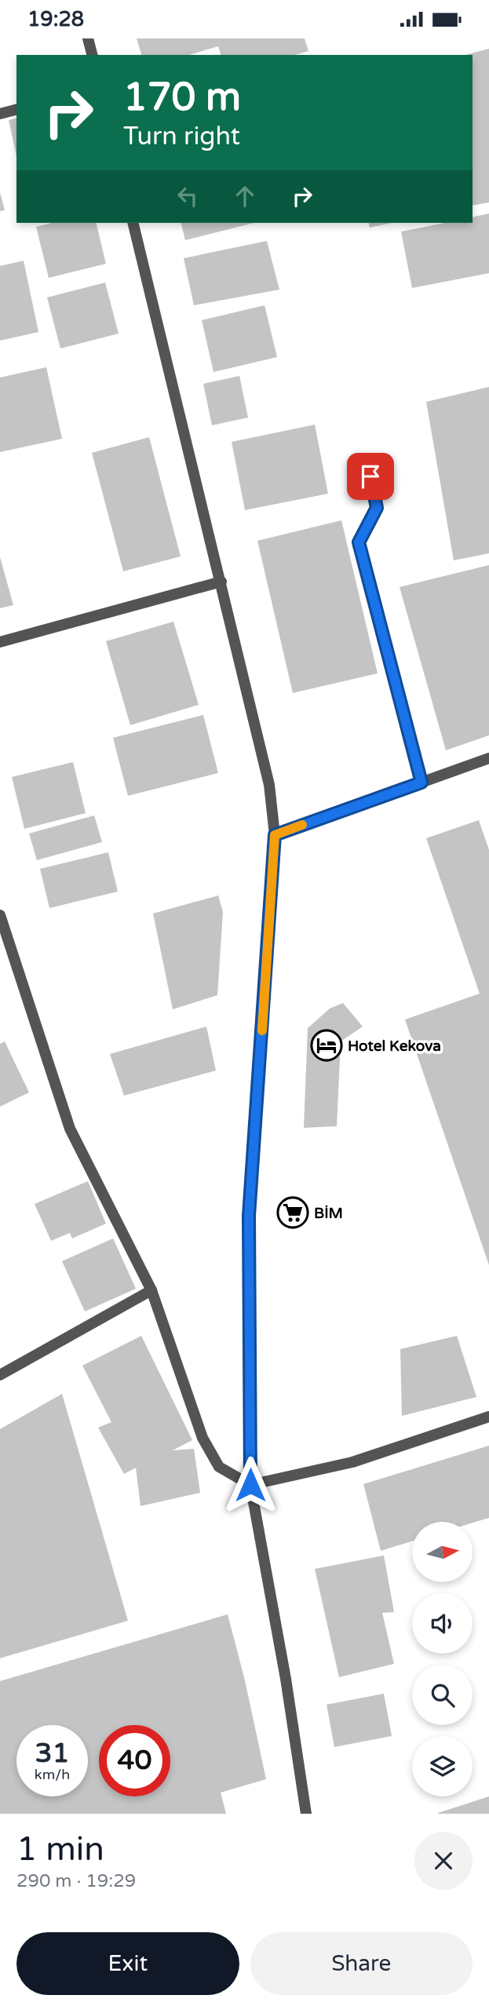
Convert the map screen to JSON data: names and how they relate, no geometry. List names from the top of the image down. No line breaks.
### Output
{"places":{"hotel":["Hotel Kekova"],"supermarket":["BİM"]},"north":"right","page":{"status":"19:28","turn":["170 m","Turn right"],"speed":"31 km/h","limit":"40","heading":["1 min","290 m · 19:29"],"buttons":["Exit","Share"]}}
